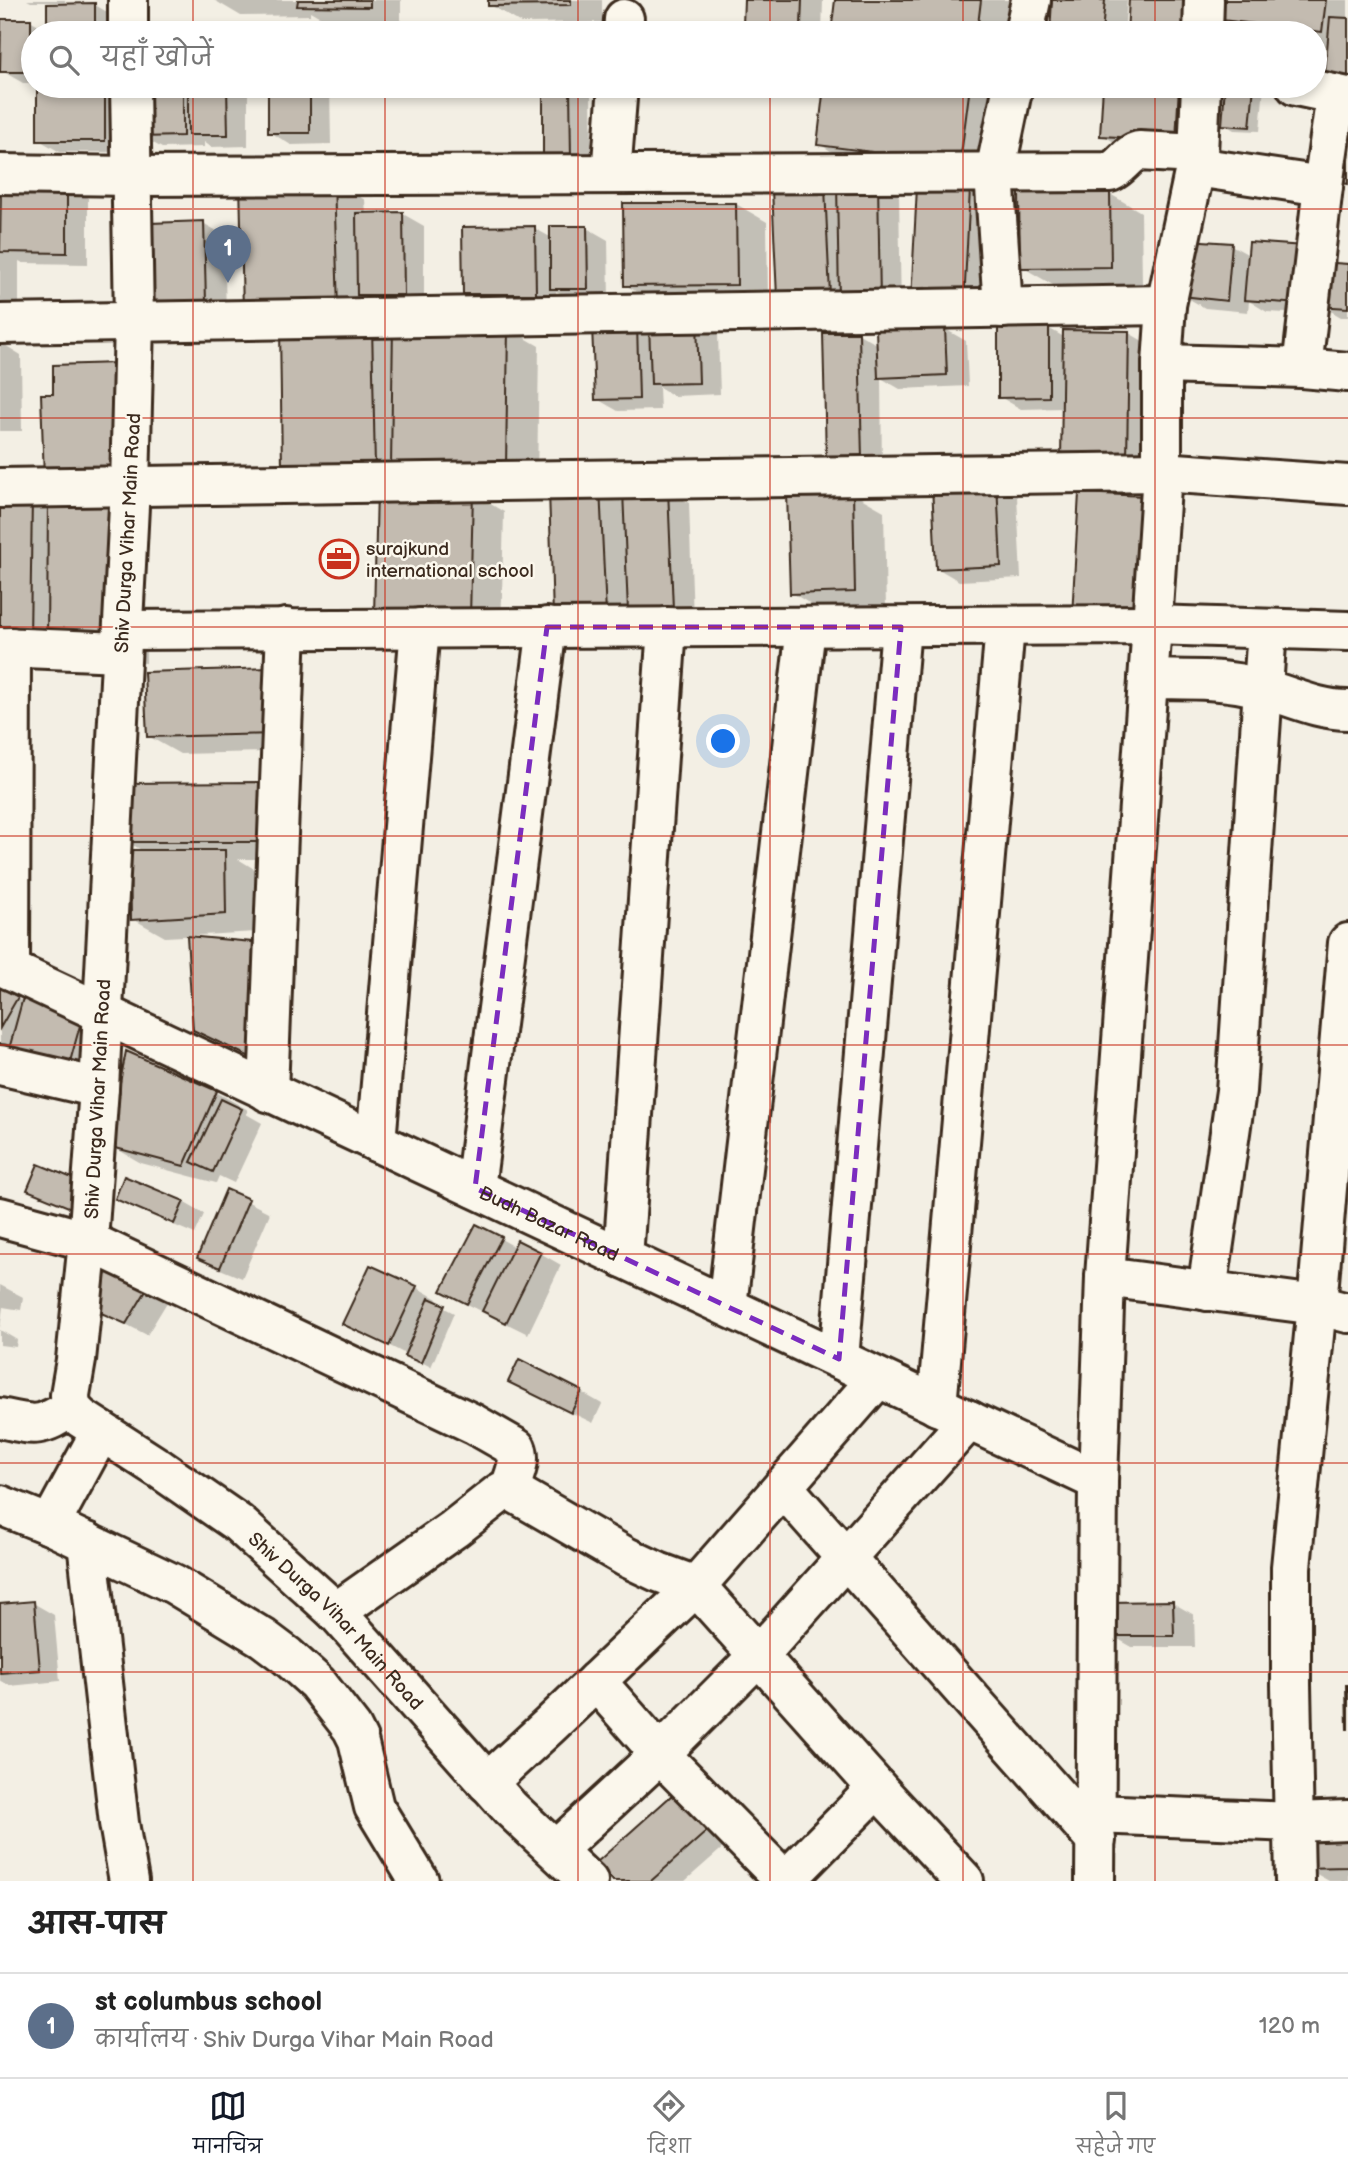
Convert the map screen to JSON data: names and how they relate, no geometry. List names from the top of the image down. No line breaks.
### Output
{"streets":{"street":["Shiv Durga Vihar Main Road","Budh Bazar Road"]},"crossings":[["Shiv Durga Vihar Main Road","Budh Bazar Road"]],"places":{"office":["surajkund international school"]},"page":{"search":"यहाँ खोजें","pins":"1","heading":"आस-पास","list":[{"mark":"1","name":"st columbus school","note":"कार्यालय · Shiv Durga Vihar Main Road","value":"120 m"}],"nav":["मानचित्र","दिशा","सहेजे गए"]}}
